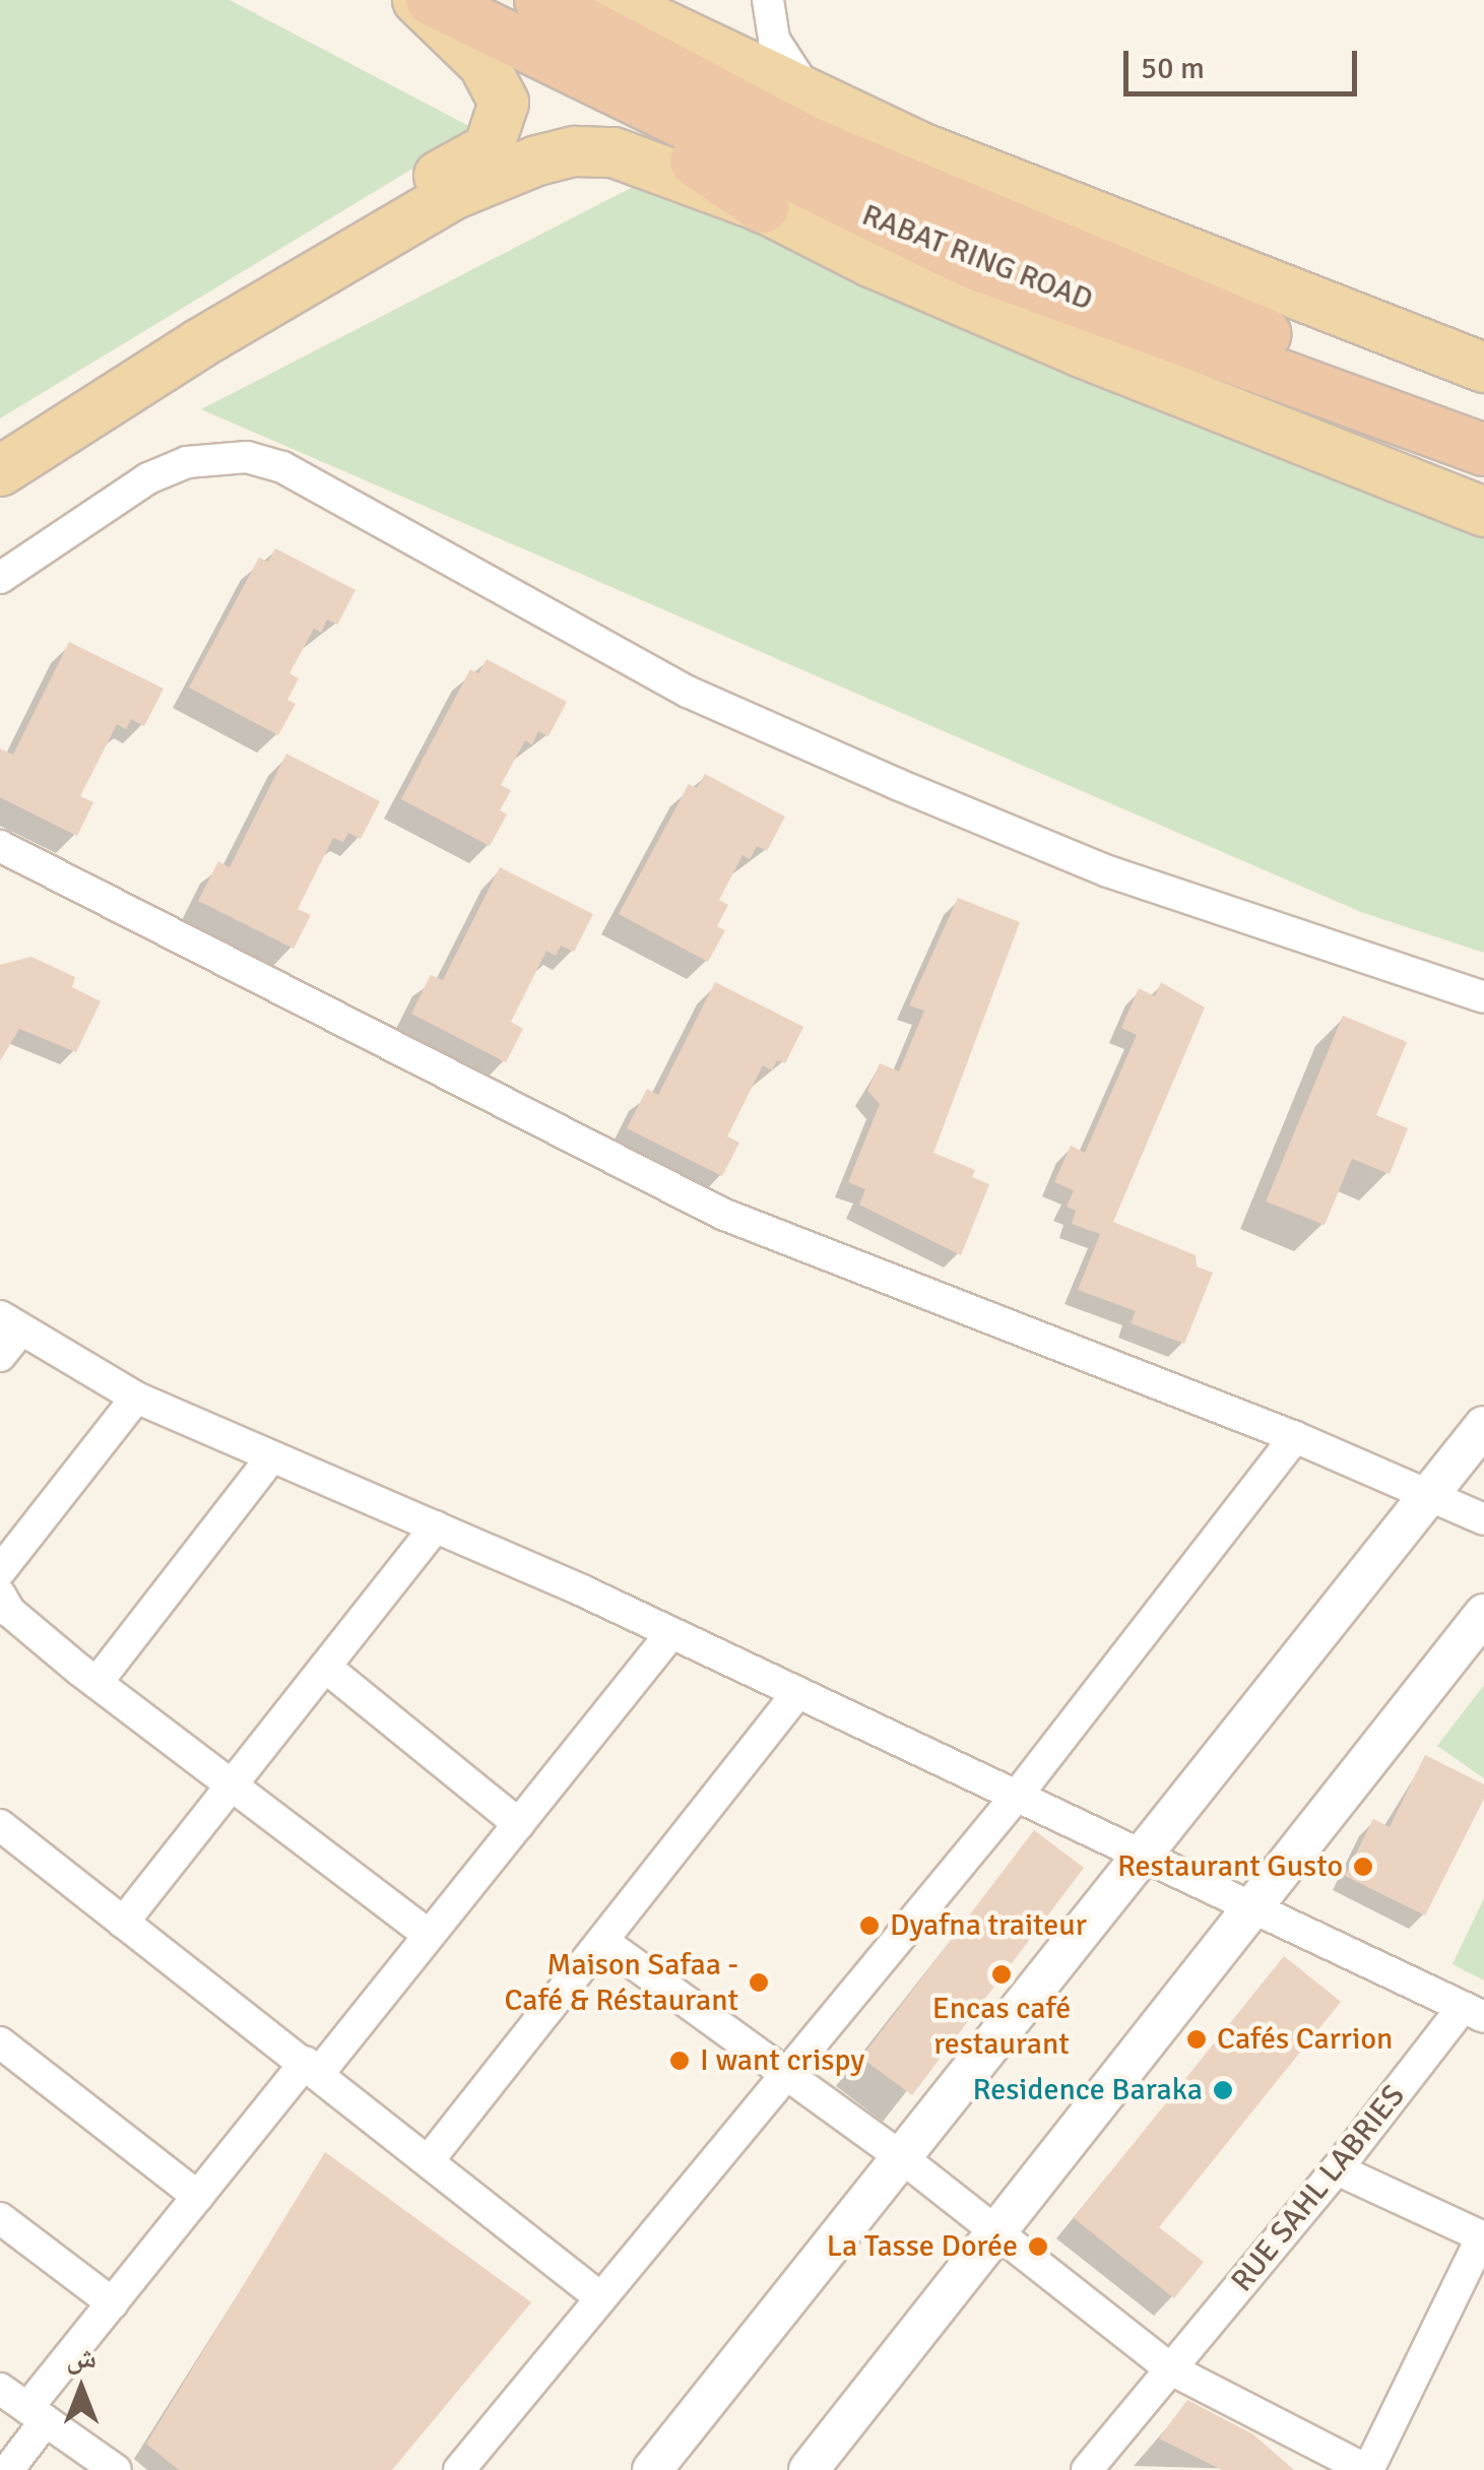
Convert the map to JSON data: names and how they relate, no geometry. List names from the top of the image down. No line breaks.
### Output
{"streets":{"highway":["RABAT RING ROAD"],"street":["RUE SAHL LABRIES"]},"places":["Restaurant Gusto","Dyafna traiteur","Encas café restaurant","Maison Safaa - Café & Réstaurant","Cafés Carrion","I want crispy","Residence Baraka","La Tasse Dorée"],"scale_bar":"50 m","north":"top"}
